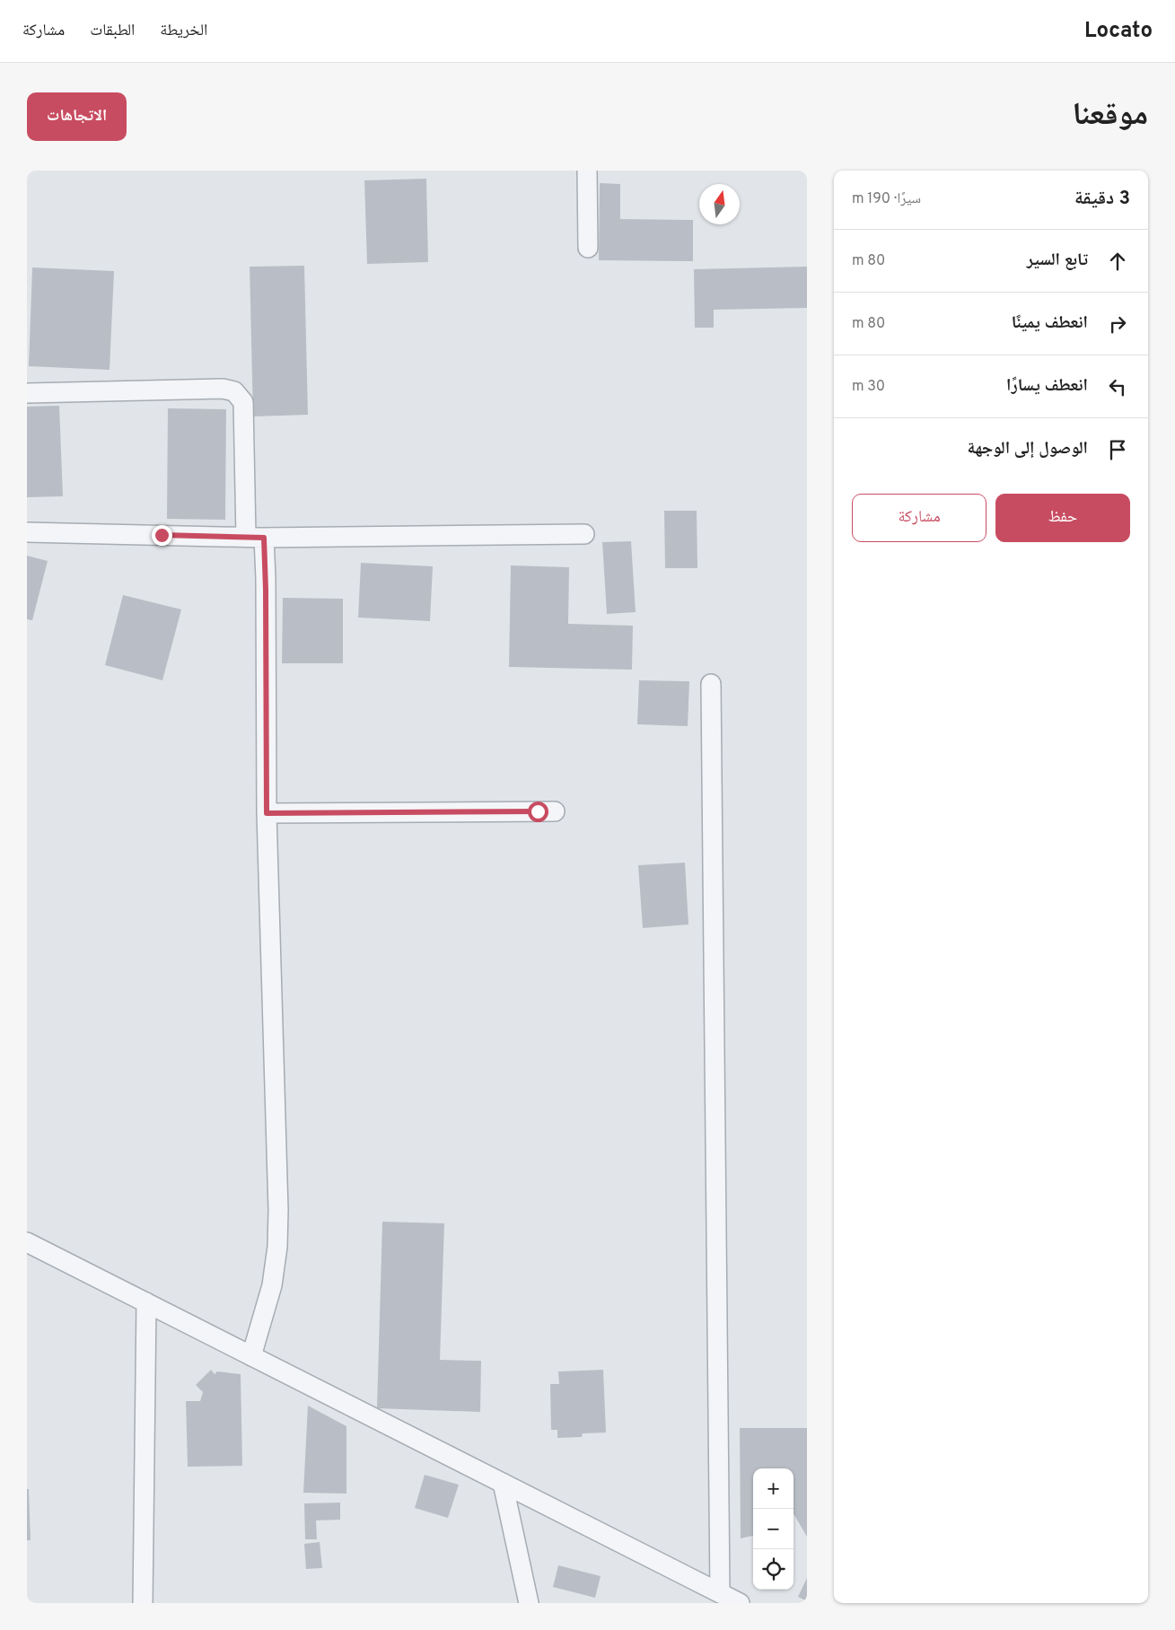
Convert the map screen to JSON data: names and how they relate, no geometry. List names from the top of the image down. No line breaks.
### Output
{"north":"top","page":{"header":"Locato","nav":["الخريطة","الطبقات","مشاركة"],"title":"موقعنا","buttons":["الاتجاهات",["حفظ","مشاركة"]],"heading":["3 دقيقة","سيرًا · 190 m"],"list":[["تابع السير","80 m"],["انعطف يمينًا","80 m"],["انعطف يسارًا","30 m"],"الوصول إلى الوجهة"],"map_buttons":["+","−"]}}
